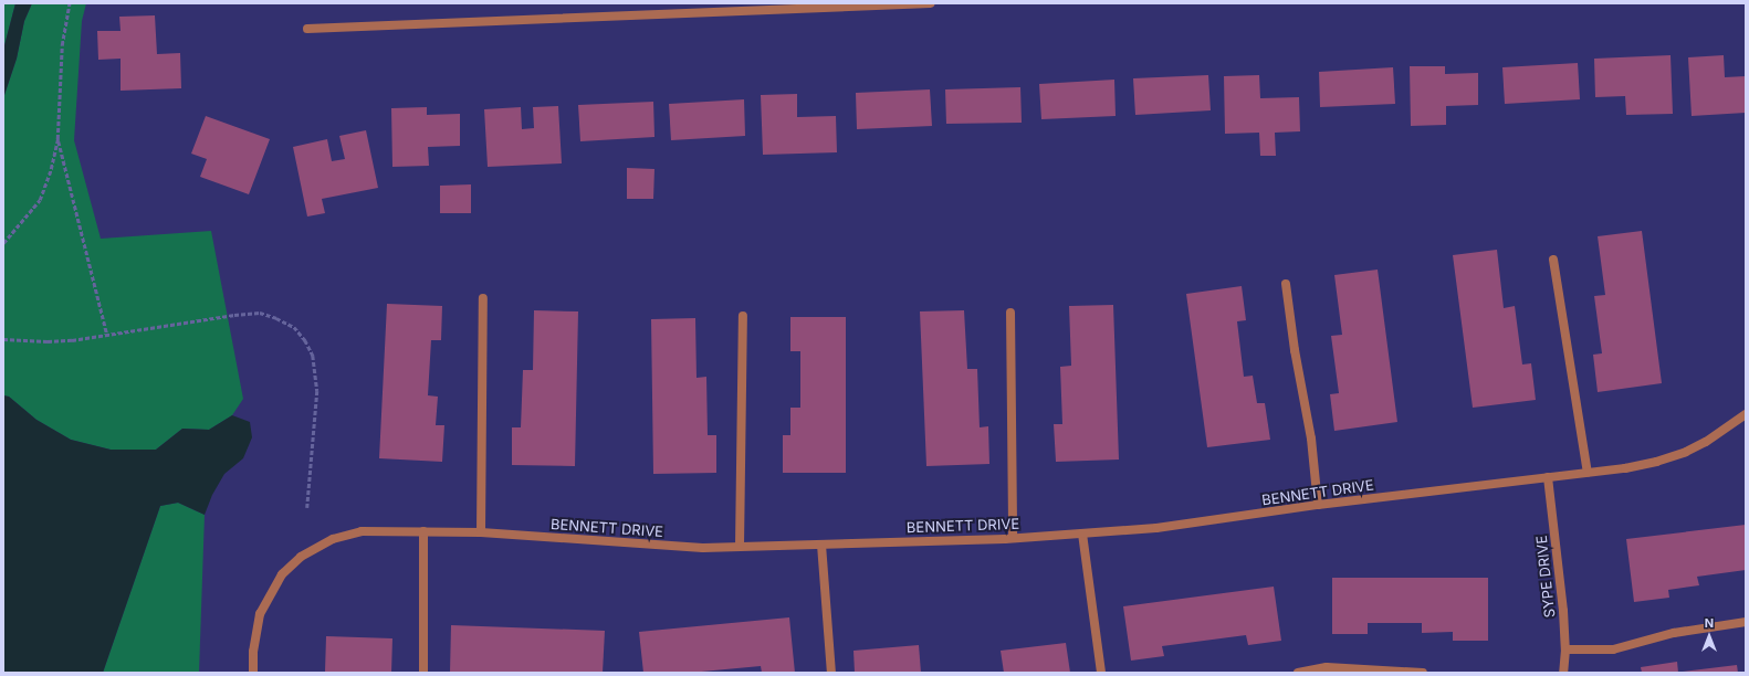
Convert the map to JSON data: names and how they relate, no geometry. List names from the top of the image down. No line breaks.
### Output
{"streets":{"street":["BENNETT DRIVE","SYPE DRIVE"]},"crossings":[["BENNETT DRIVE","SYPE DRIVE"]],"north":"top"}
